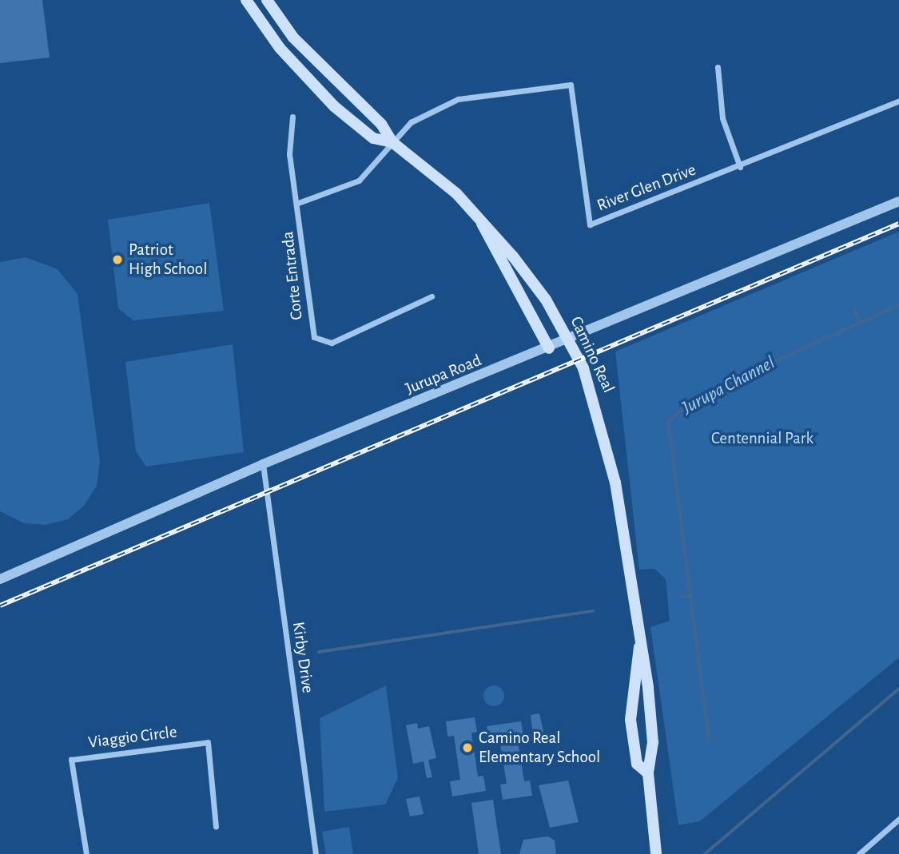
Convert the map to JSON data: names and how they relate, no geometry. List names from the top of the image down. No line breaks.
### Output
{"streets":{"main road":["Camino Real"],"street":["River Glen Drive","Corte Entrada","Jurupa Road","Kirby Drive","Viaggio Circle"]},"crossings":[["River Glen Drive","Camino Real"],["Camino Real","Jurupa Road"],["Jurupa Road","Kirby Drive"]],"water":["Jurupa Channel"],"parks":["Centennial Park"],"places":["Patriot High School","Camino Real Elementary School"]}
